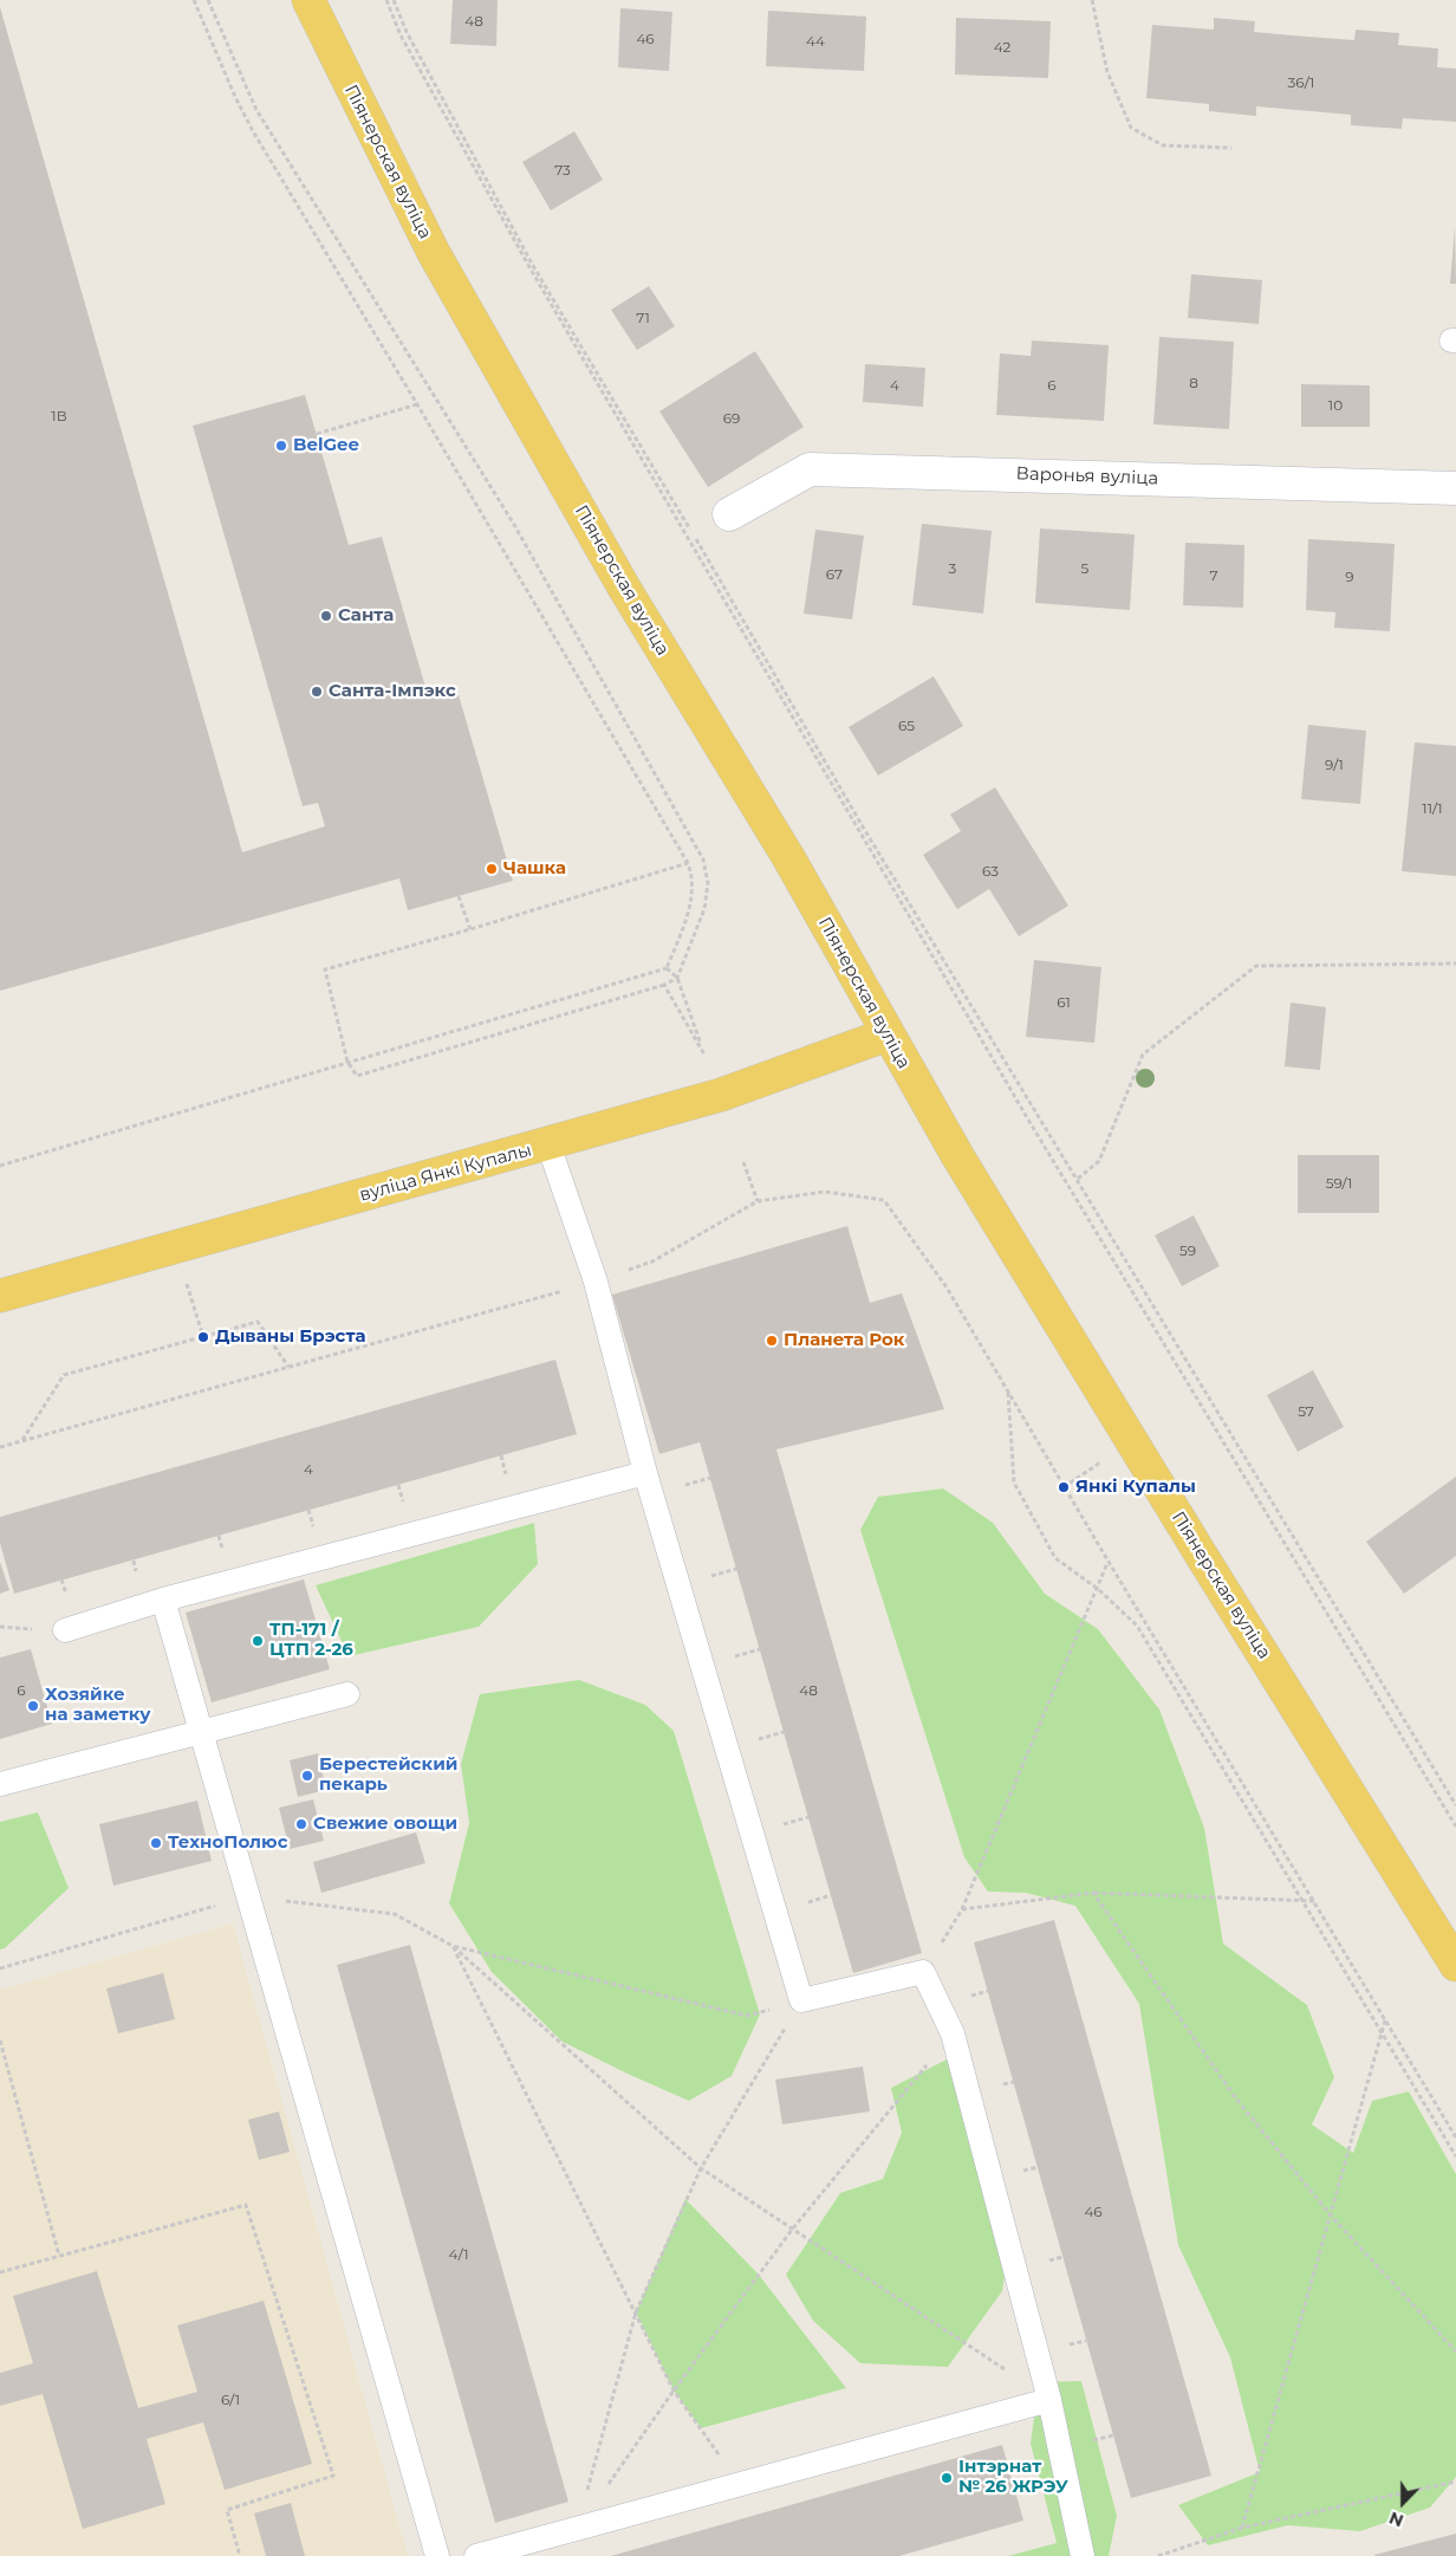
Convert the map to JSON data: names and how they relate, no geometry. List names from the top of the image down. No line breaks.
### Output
{"streets":{"main road":["Піянерская вуліца","вуліца Янкі Купалы"],"street":["Варонья вуліца"]},"crossings":[["Піянерская вуліца","вуліца Янкі Купалы"]],"places":["BelGee","Санта","Санта-Імпэкс","Чашка","Дываны Брэста","Планета Рок","Янкі Купалы","ТП-171 / ЦТП 2-26","Хозяйке на заметку","Берестейский пекарь","Свежие овощи","ТехноПолюс","Інтэрнат № 26 ЖРЭУ"],"house_numbers":["48","46","44","42","36/1","73","71","8","4","6","10","1В","69","3","5","67","7","9","65","9/1","11/1","63","61","59/1","59","57","4","6","48","46","4/1","6/1"],"north":"bottom"}
